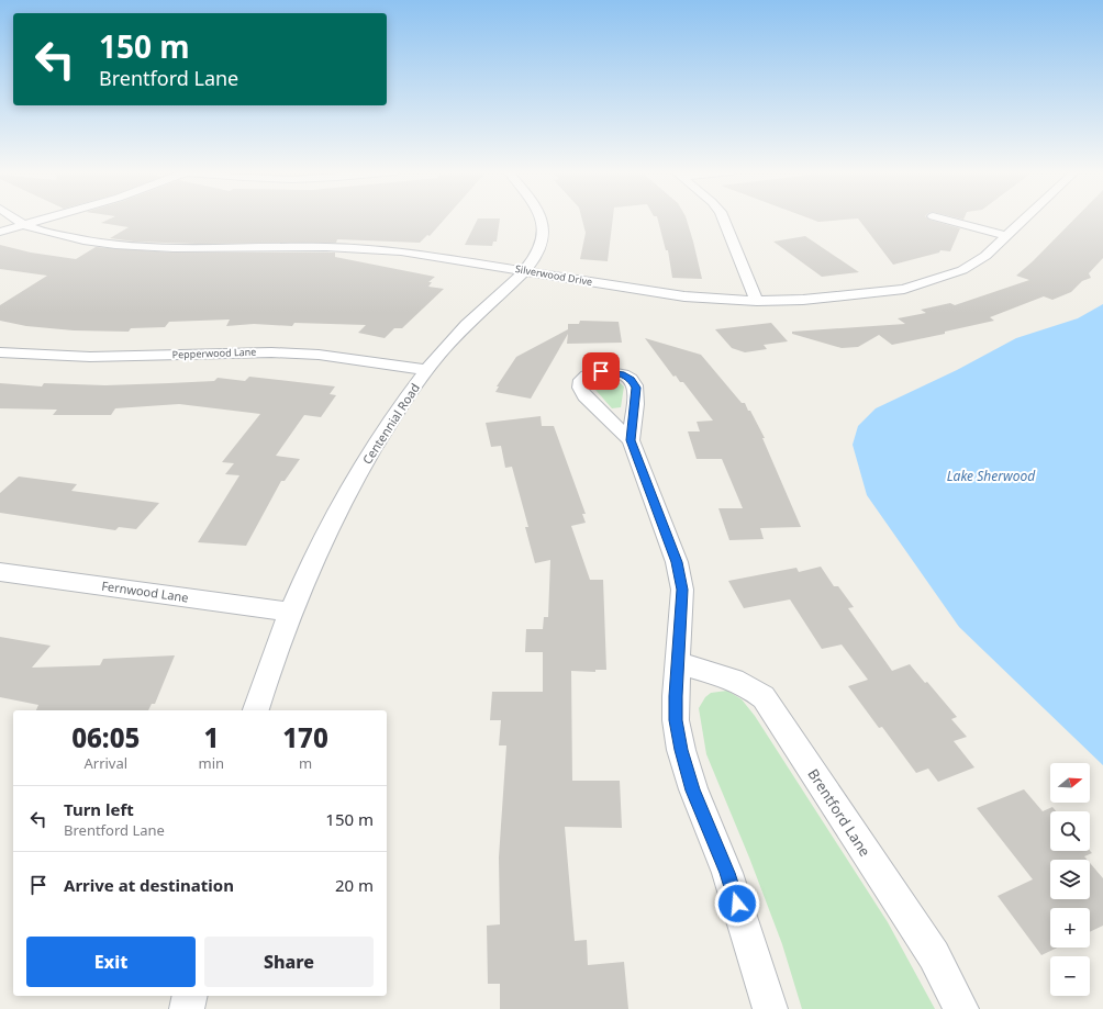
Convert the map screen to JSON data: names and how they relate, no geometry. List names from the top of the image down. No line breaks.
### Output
{"streets":{"street":["Silverwood Drive","Pepperwood Lane","Centennial Road","Fernwood Lane","Brentford Lane"]},"crossings":[["Silverwood Drive","Centennial Road"],["Pepperwood Lane","Centennial Road"],["Centennial Road","Fernwood Lane"]],"water":["Lake Sherwood"],"north":"right","page":{"turn":["150 m","Brentford Lane"],"eta":["06:05","Arrival","1","min","170","m"],"map_buttons":["+","−"],"list":[{"name":"Turn left","note":"Brentford Lane","value":"150 m"},{"name":"Arrive at destination","value":"20 m"}],"buttons":["Exit","Share"]}}
